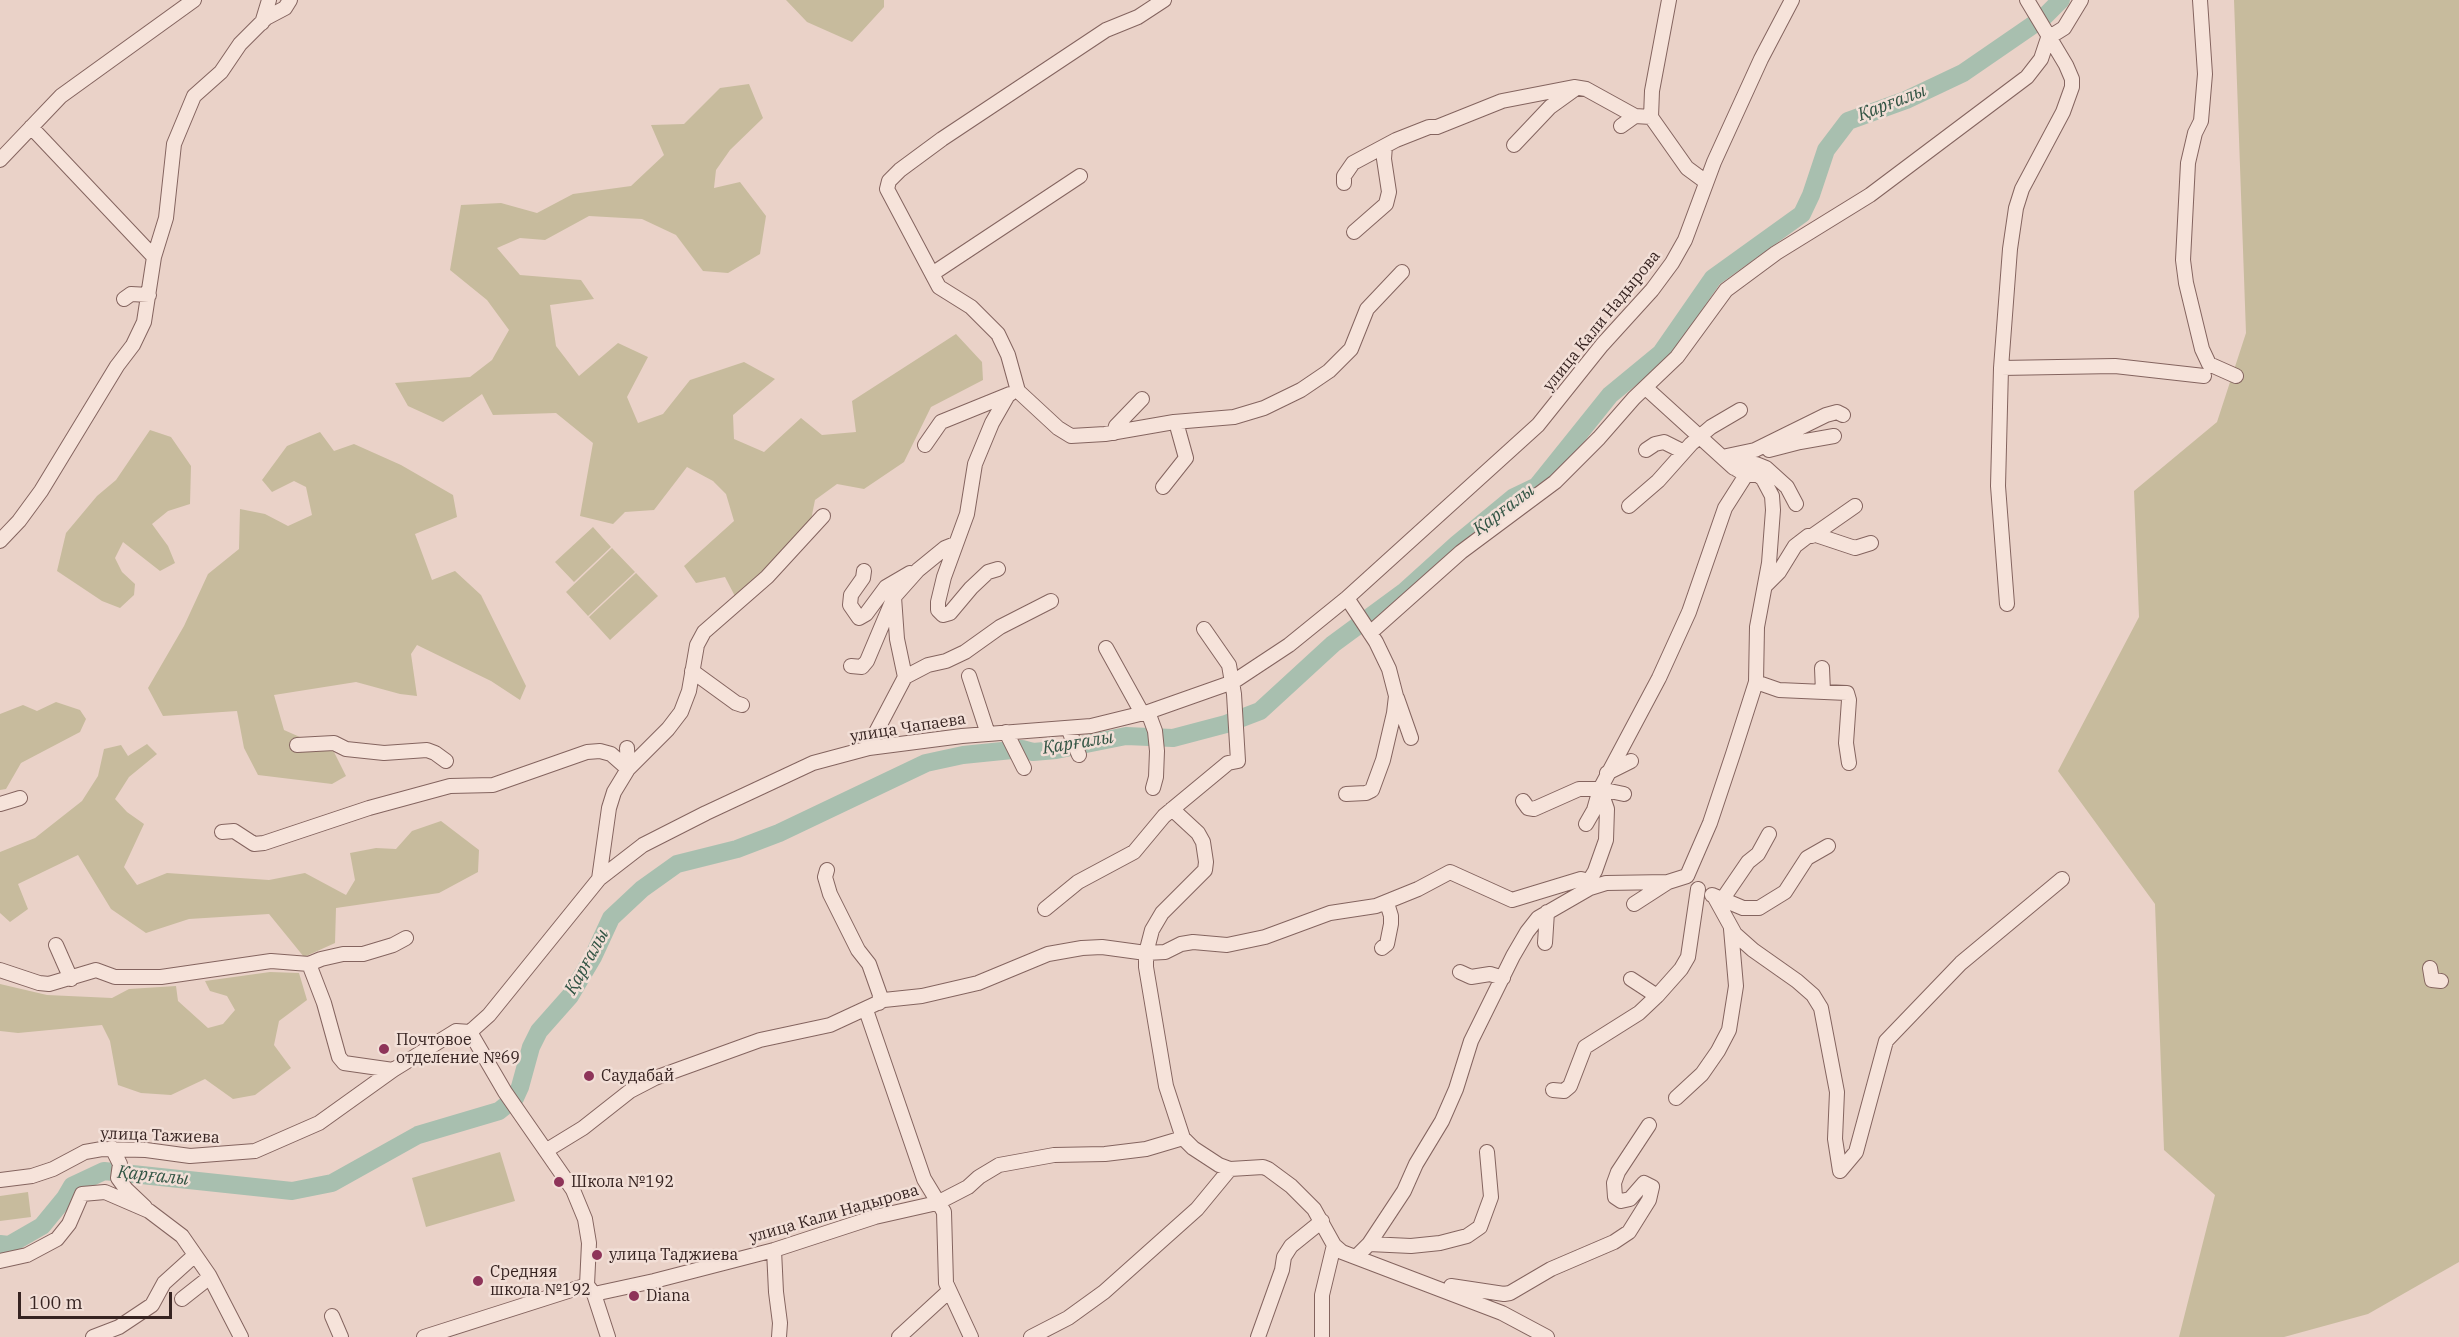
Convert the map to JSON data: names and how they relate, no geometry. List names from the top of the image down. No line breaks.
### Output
{"streets":{"street":["улица Кали Надырова","улица Чапаева","улица Тажиева"]},"crossings":[["улица Кали Надырова","улица Чапаева"],["улица Чапаева","улица Тажиева"]],"water":["Қарғалы"],"places":["Почтовое отделение №69","Саудабай","Школа №192","улица Таджиева","Средняя школа №192","Diana"],"scale_bar":"100 m"}
